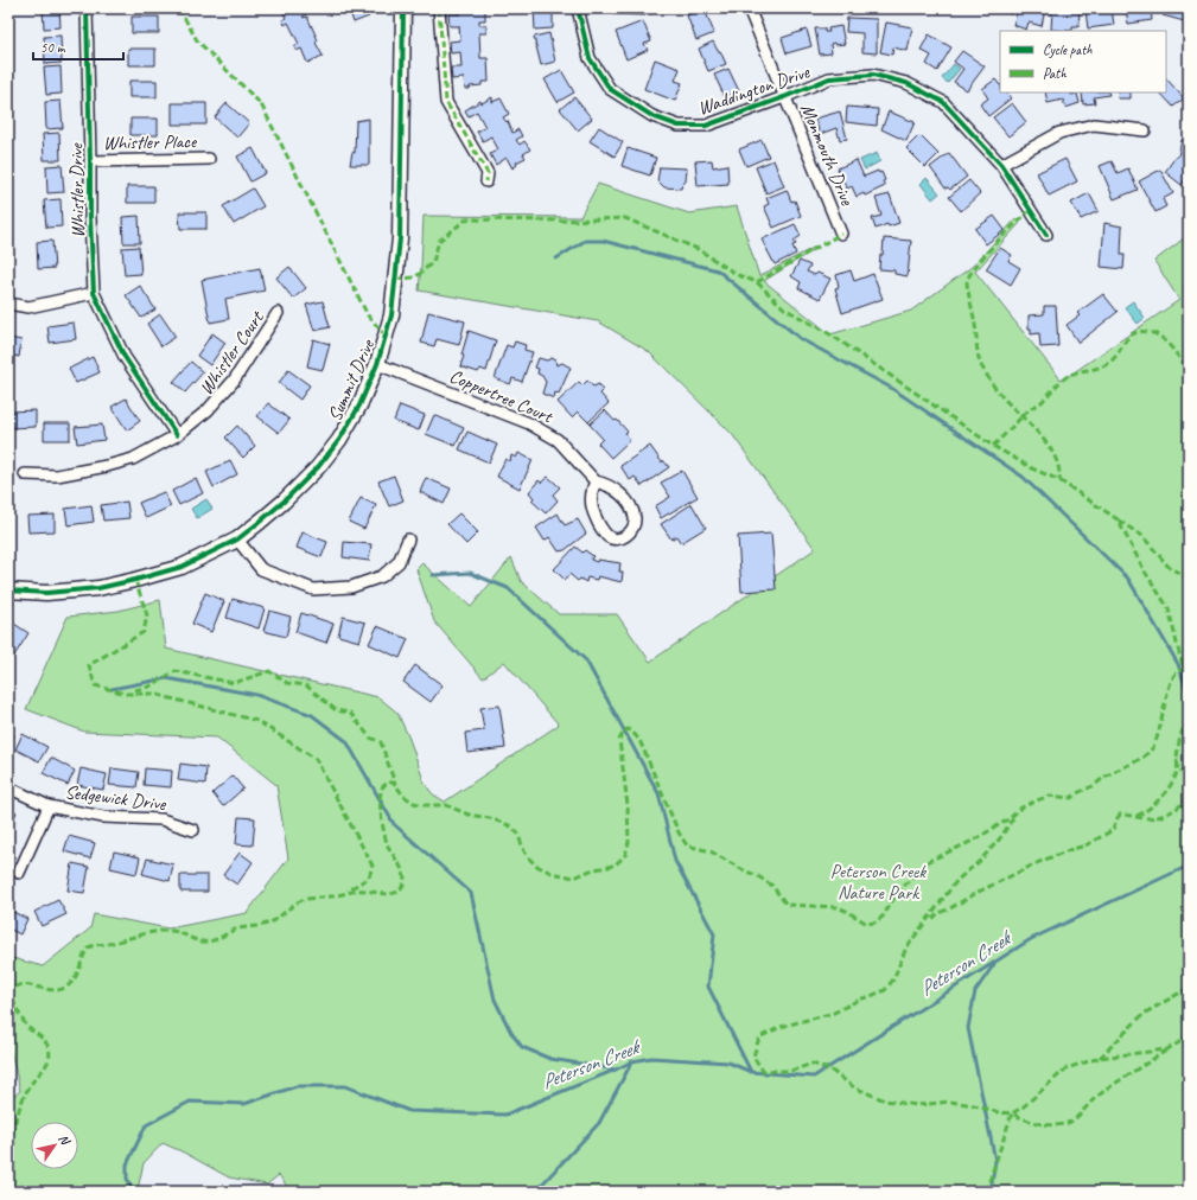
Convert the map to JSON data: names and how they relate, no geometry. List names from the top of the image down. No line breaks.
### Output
{"streets":{"main road":["Summit Drive"],"street":["Waddington Drive","Whistler Place","Monmouth Drive","Whistler Drive","Whistler Court","Coppertree Court","Sedgewick Drive"]},"crossings":[["Waddington Drive","Monmouth Drive"],["Whistler Place","Whistler Drive"],["Whistler Drive","Whistler Court"],["Summit Drive","Coppertree Court"]],"water":["Peterson Creek"],"parks":["Peterson Creek Nature Park"],"legend":["Cycle path","Path"],"scale_bar":"50 m","north":"top right"}
